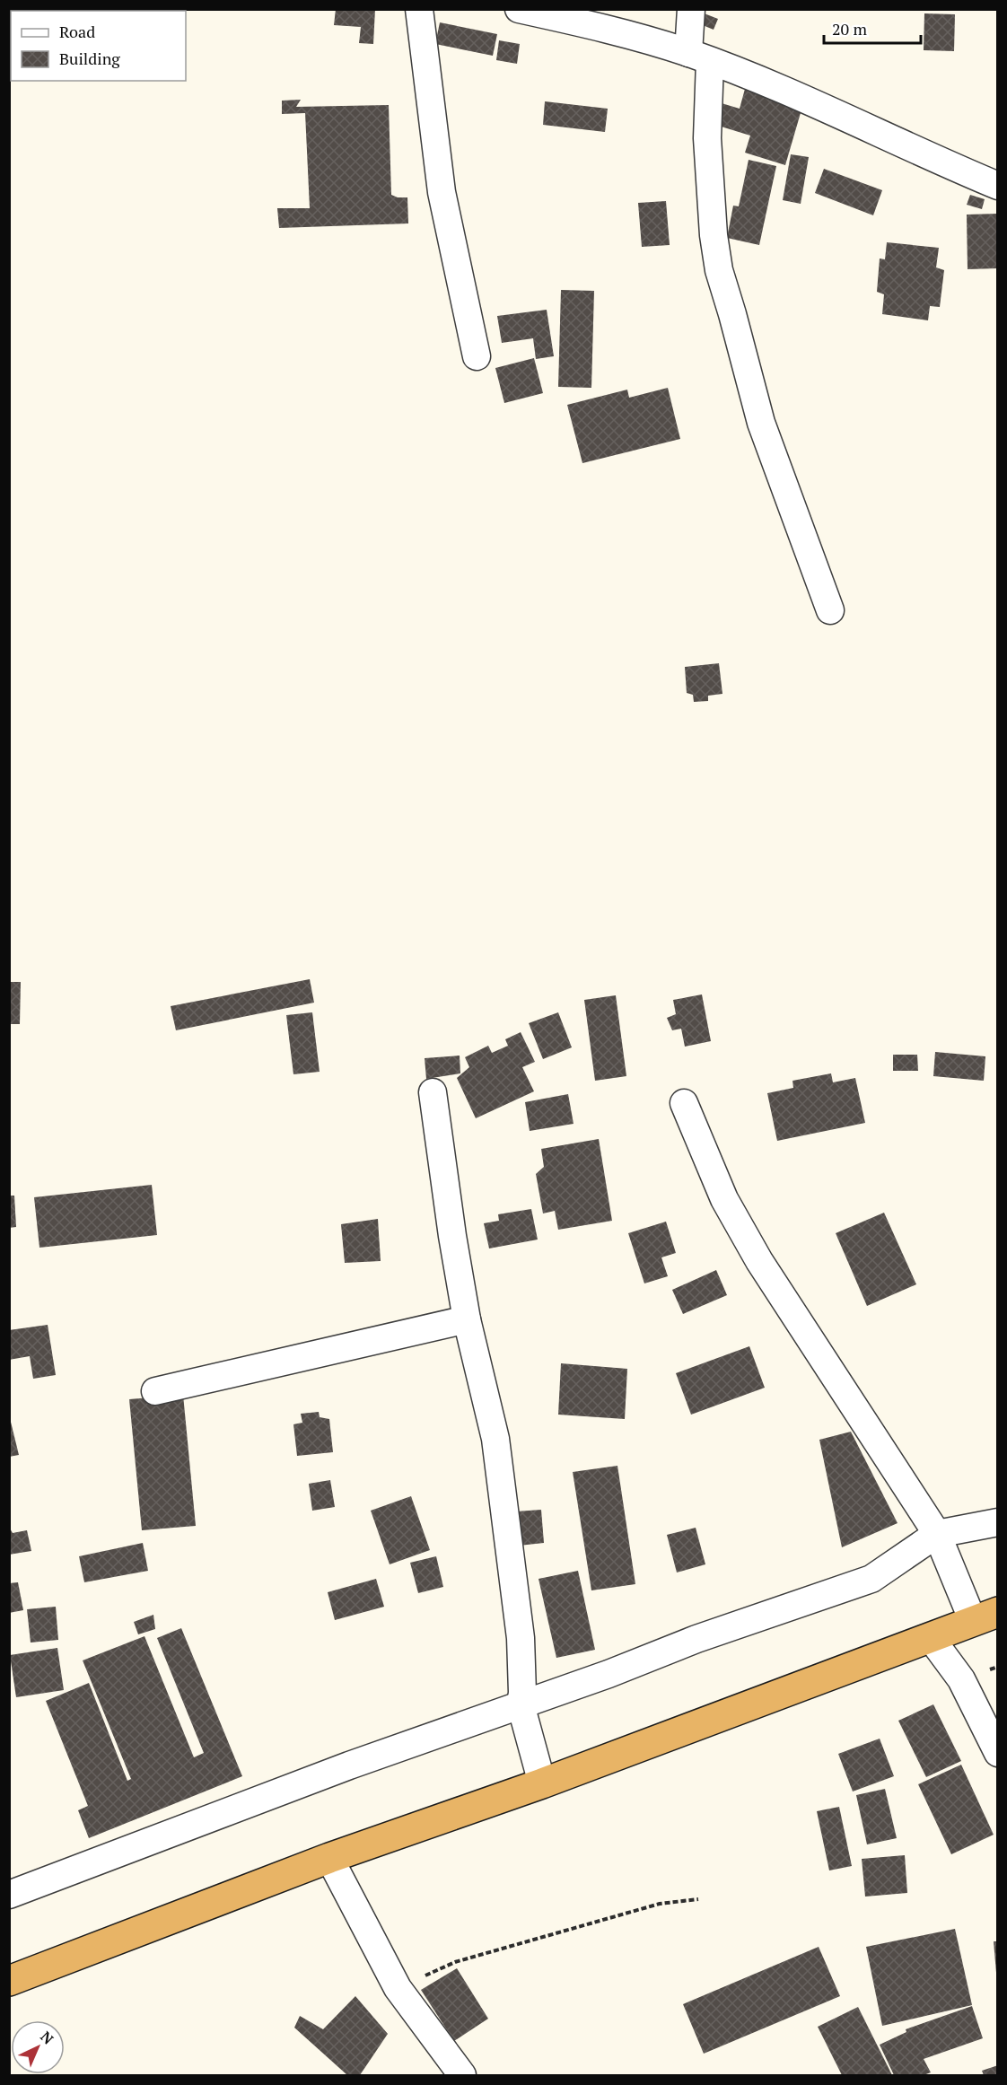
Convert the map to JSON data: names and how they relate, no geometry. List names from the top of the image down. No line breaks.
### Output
{"legend":["Road","Building"],"scale_bar":"20 m","north":"top right"}
